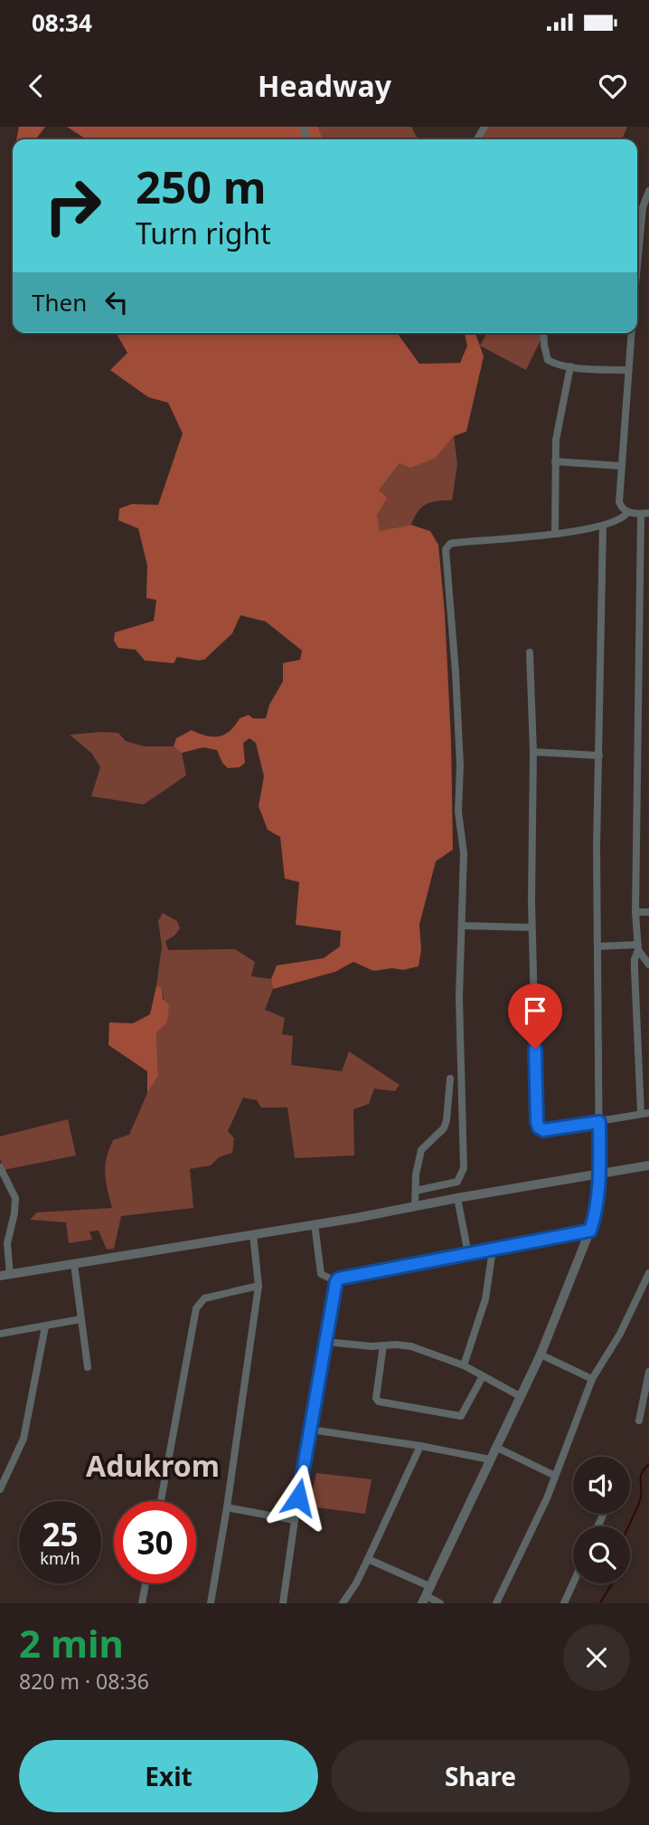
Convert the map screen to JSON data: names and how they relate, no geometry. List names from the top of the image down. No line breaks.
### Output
{"districts":["Adukrom"],"page":{"status":"08:34","header":"Headway","turn":["250 m","Turn right"],"then":"Then","speed":"25 km/h","limit":"30","heading":["2 min","820 m · 08:36"],"buttons":["Exit","Share"]}}
